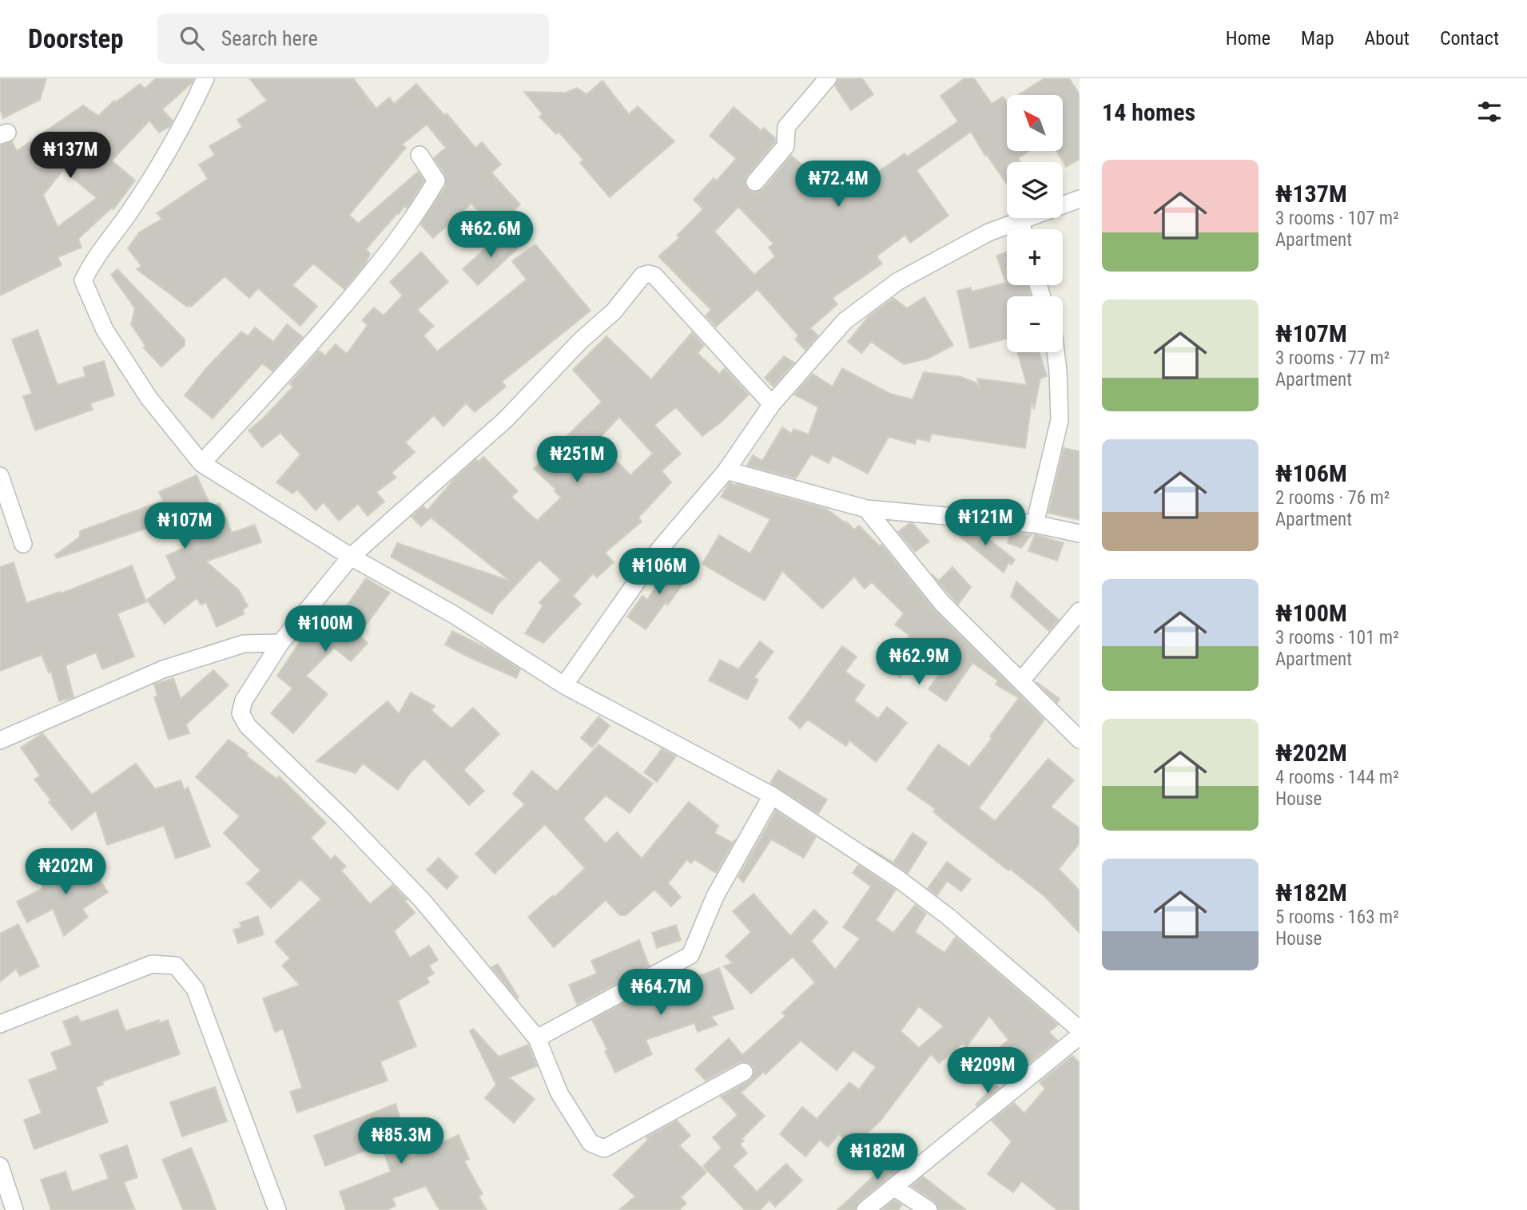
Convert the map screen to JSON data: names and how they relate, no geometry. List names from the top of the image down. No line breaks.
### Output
{"north":"top left","page":{"header":"Doorstep","search":"Search here","nav":["Home","Map","About","Contact"],"heading":"14 homes","map_buttons":["+","−"],"price":["₦137M","₦72.4M","₦62.6M","₦251M","₦121M","₦107M","₦106M","₦100M","₦62.9M","₦202M","₦64.7M","₦209M","₦85.3M","₦182M"],"list":[{"name":"₦137M","note":"3 rooms · 107 m² · Apartment"},{"name":"₦107M","note":"3 rooms · 77 m² · Apartment"},{"name":"₦106M","note":"2 rooms · 76 m² · Apartment"},{"name":"₦100M","note":"3 rooms · 101 m² · Apartment"},{"name":"₦202M","note":"4 rooms · 144 m² · House"},{"name":"₦182M","note":"5 rooms · 163 m² · House"}]}}
